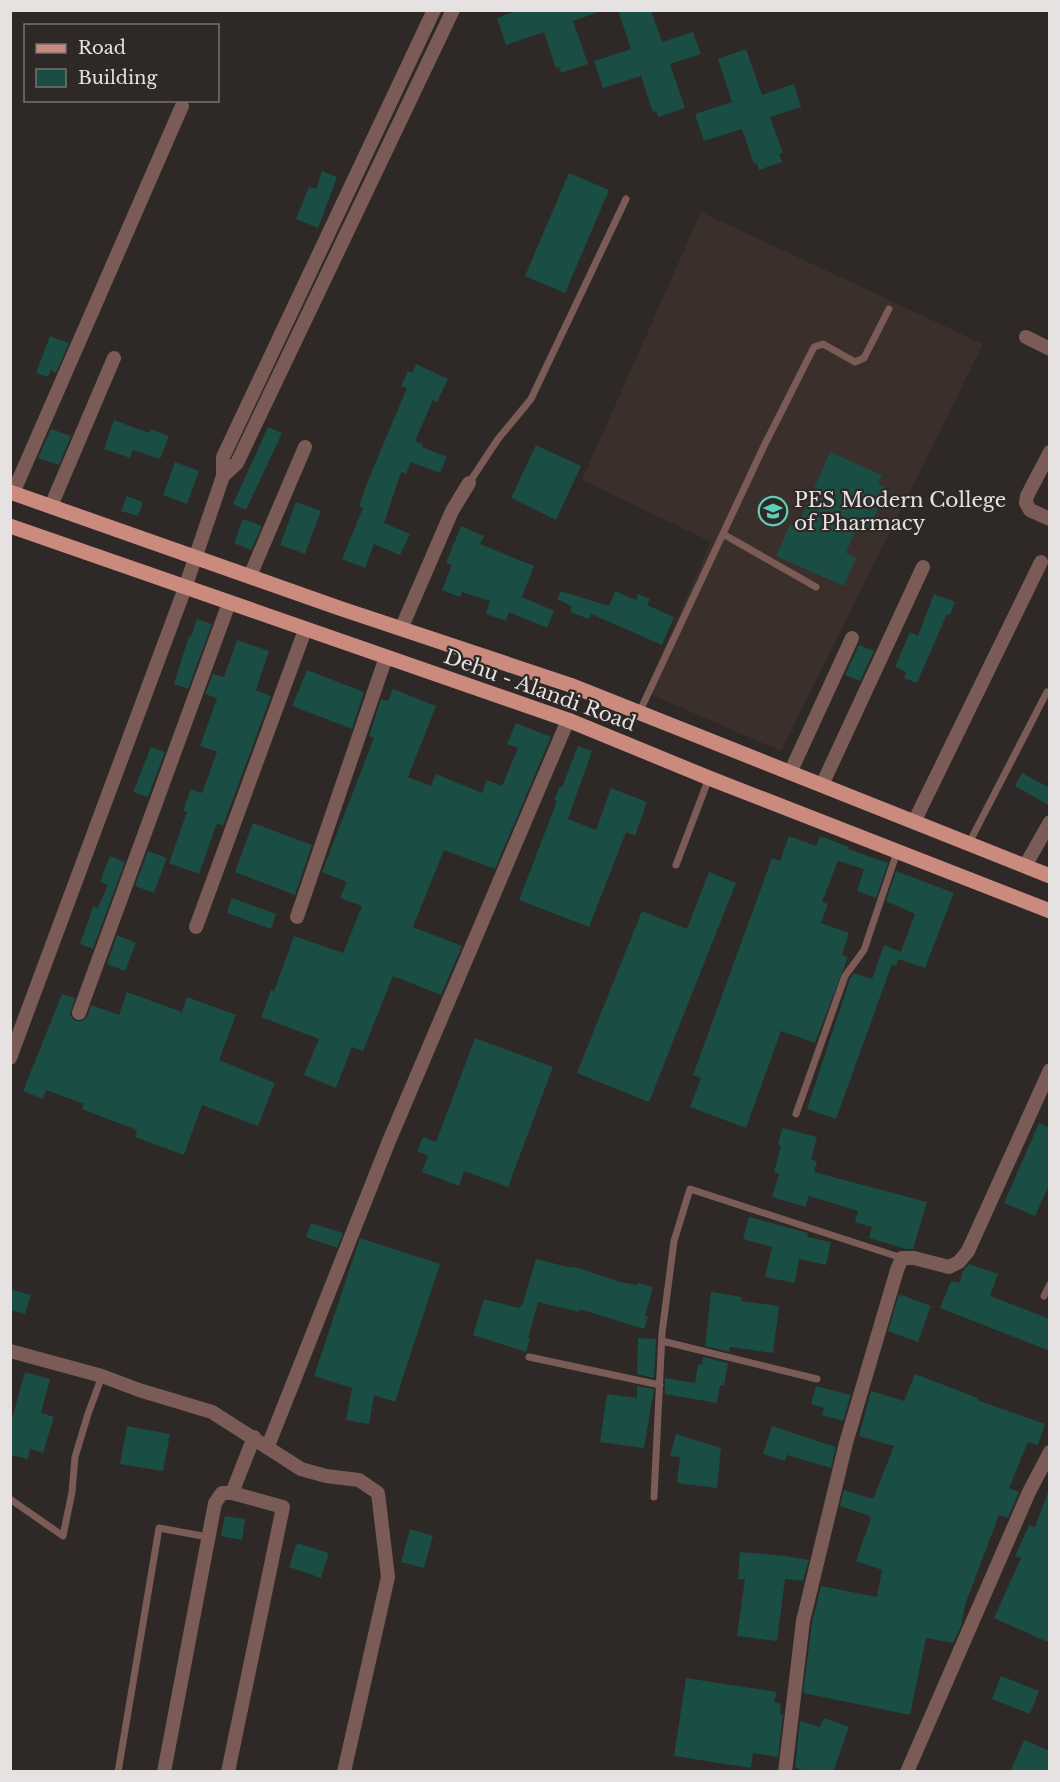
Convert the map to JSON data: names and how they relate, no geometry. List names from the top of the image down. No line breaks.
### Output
{"streets":{"main road":["Dehu - Alandi Road"]},"places":{"school or university":["PES Modern College of Pharmacy"]},"legend":["Road","Building"]}
